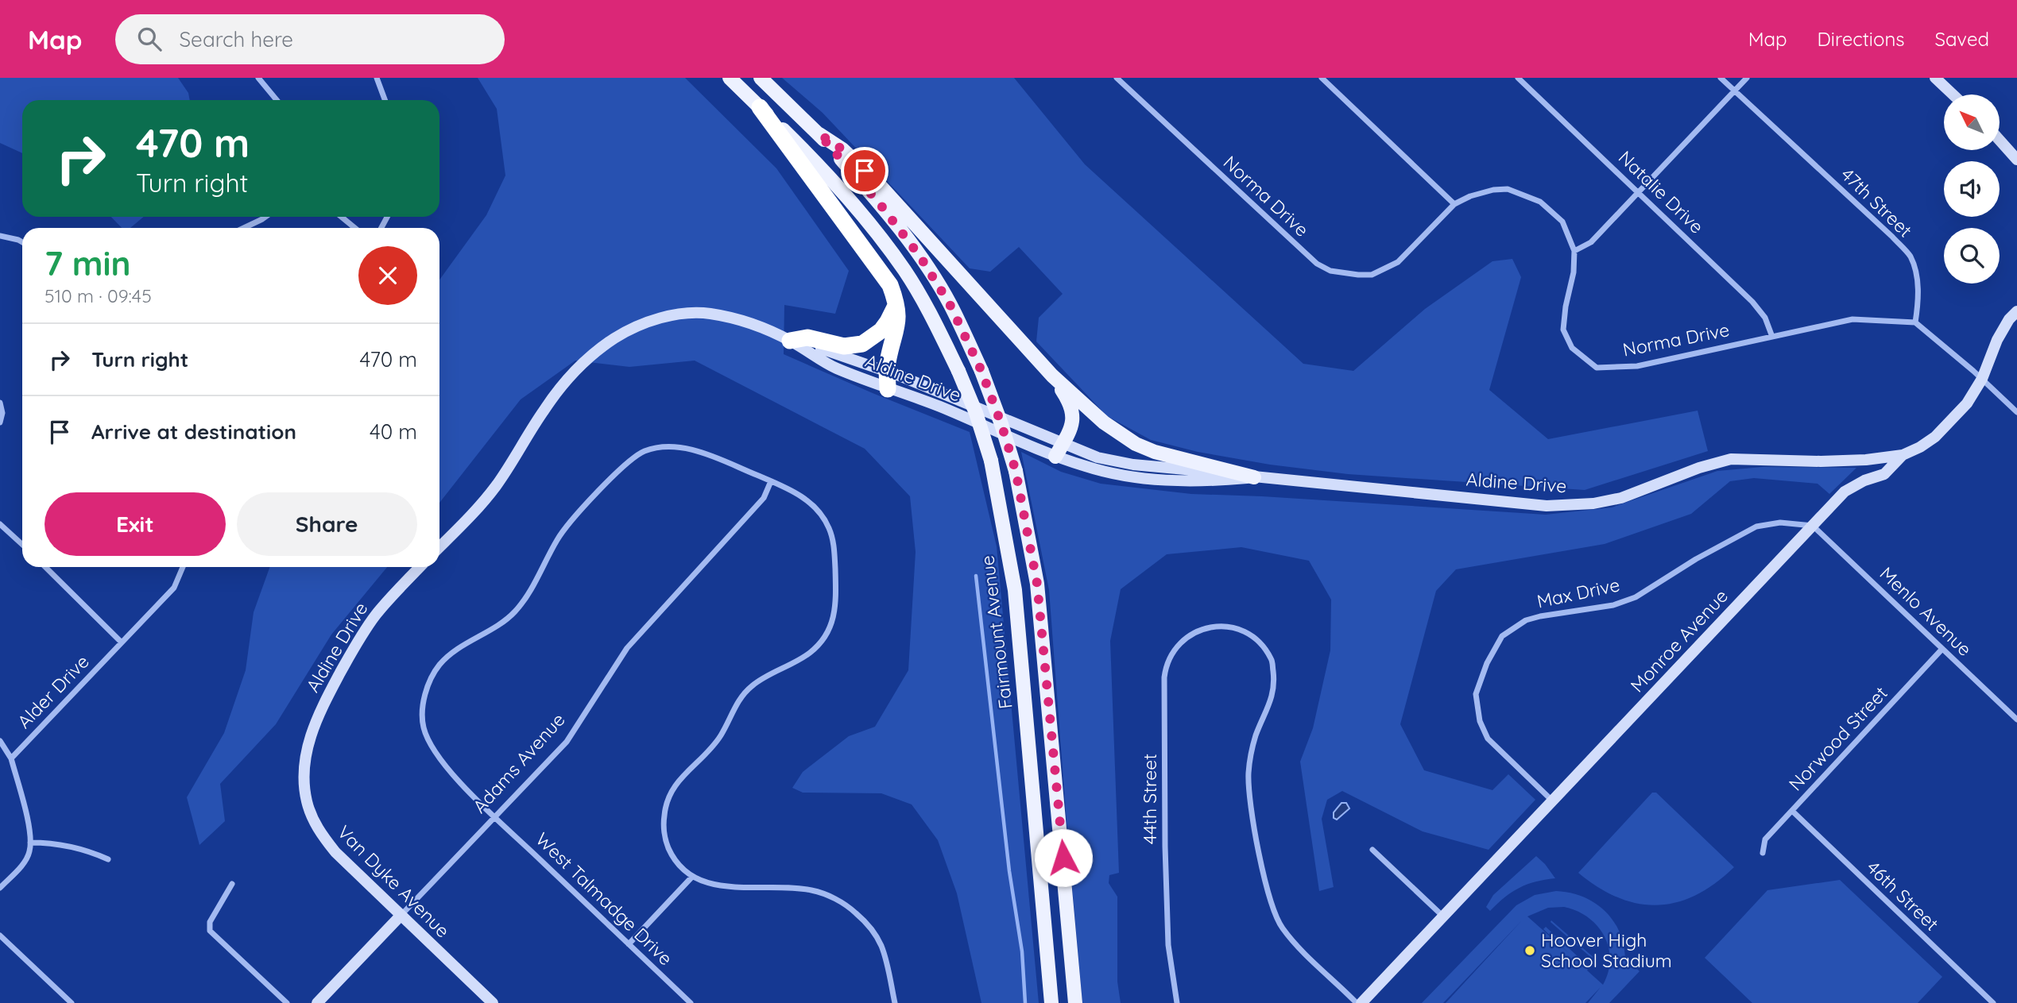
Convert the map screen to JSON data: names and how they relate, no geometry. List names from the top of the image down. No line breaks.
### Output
{"streets":{"main road":["Aldine Drive","Fairmount Avenue","Monroe Avenue","Adams Avenue","Van Dyke Avenue"],"street":["Natalie Drive","Norma Drive","47th Street","Max Drive","Menlo Avenue","Alder Drive","Norwood Street","44th Street","46th Street","West Talmadge Drive"]},"crossings":[["Natalie Drive","Norma Drive"],["Norma Drive","47th Street"],["Aldine Drive","Monroe Avenue"],["Aldine Drive","Van Dyke Avenue"],["Max Drive","Menlo Avenue"],["Max Drive","Monroe Avenue"],["Menlo Avenue","Monroe Avenue"],["Menlo Avenue","Norwood Street"],["Norwood Street","46th Street"],["Adams Avenue","Van Dyke Avenue"],["Adams Avenue","West Talmadge Drive"]],"places":["Hoover High School Stadium"],"north":"top left","page":{"header":"Map","search":"Search here","nav":["Map","Directions","Saved"],"turn":["470 m","Turn right"],"heading":["7 min","510 m · 09:45"],"list":[{"name":"Turn right","value":"470 m"},{"name":"Arrive at destination","value":"40 m"}],"buttons":["Exit","Share"]}}
